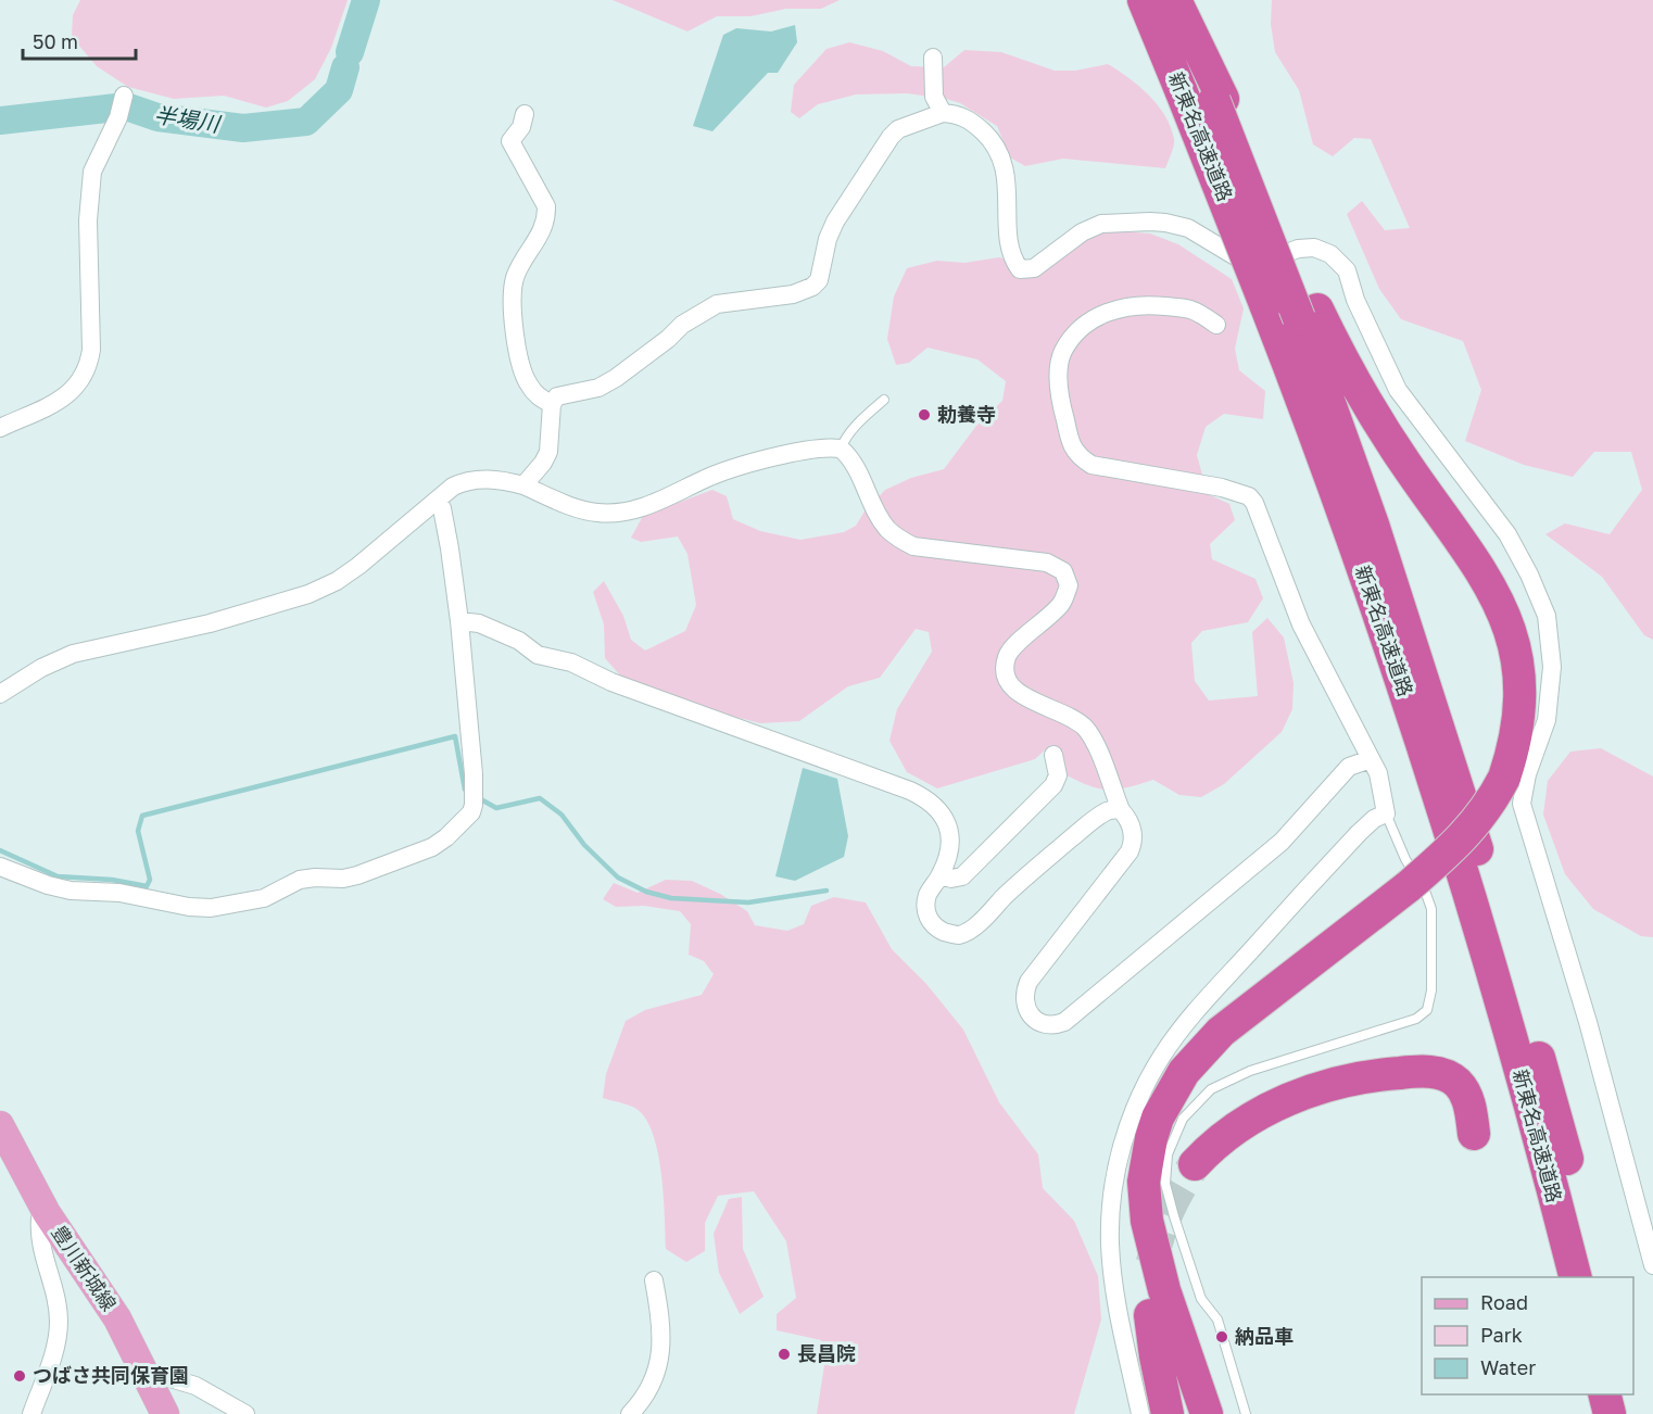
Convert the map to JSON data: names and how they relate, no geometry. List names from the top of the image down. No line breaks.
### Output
{"streets":{"highway":["新東名高速道路"],"main road":["豊川新城線"]},"water":["半場川"],"places":["勅養寺","納品車","長昌院","つばさ共同保育園"],"legend":["Road","Park","Water"],"scale_bar":"50 m"}
